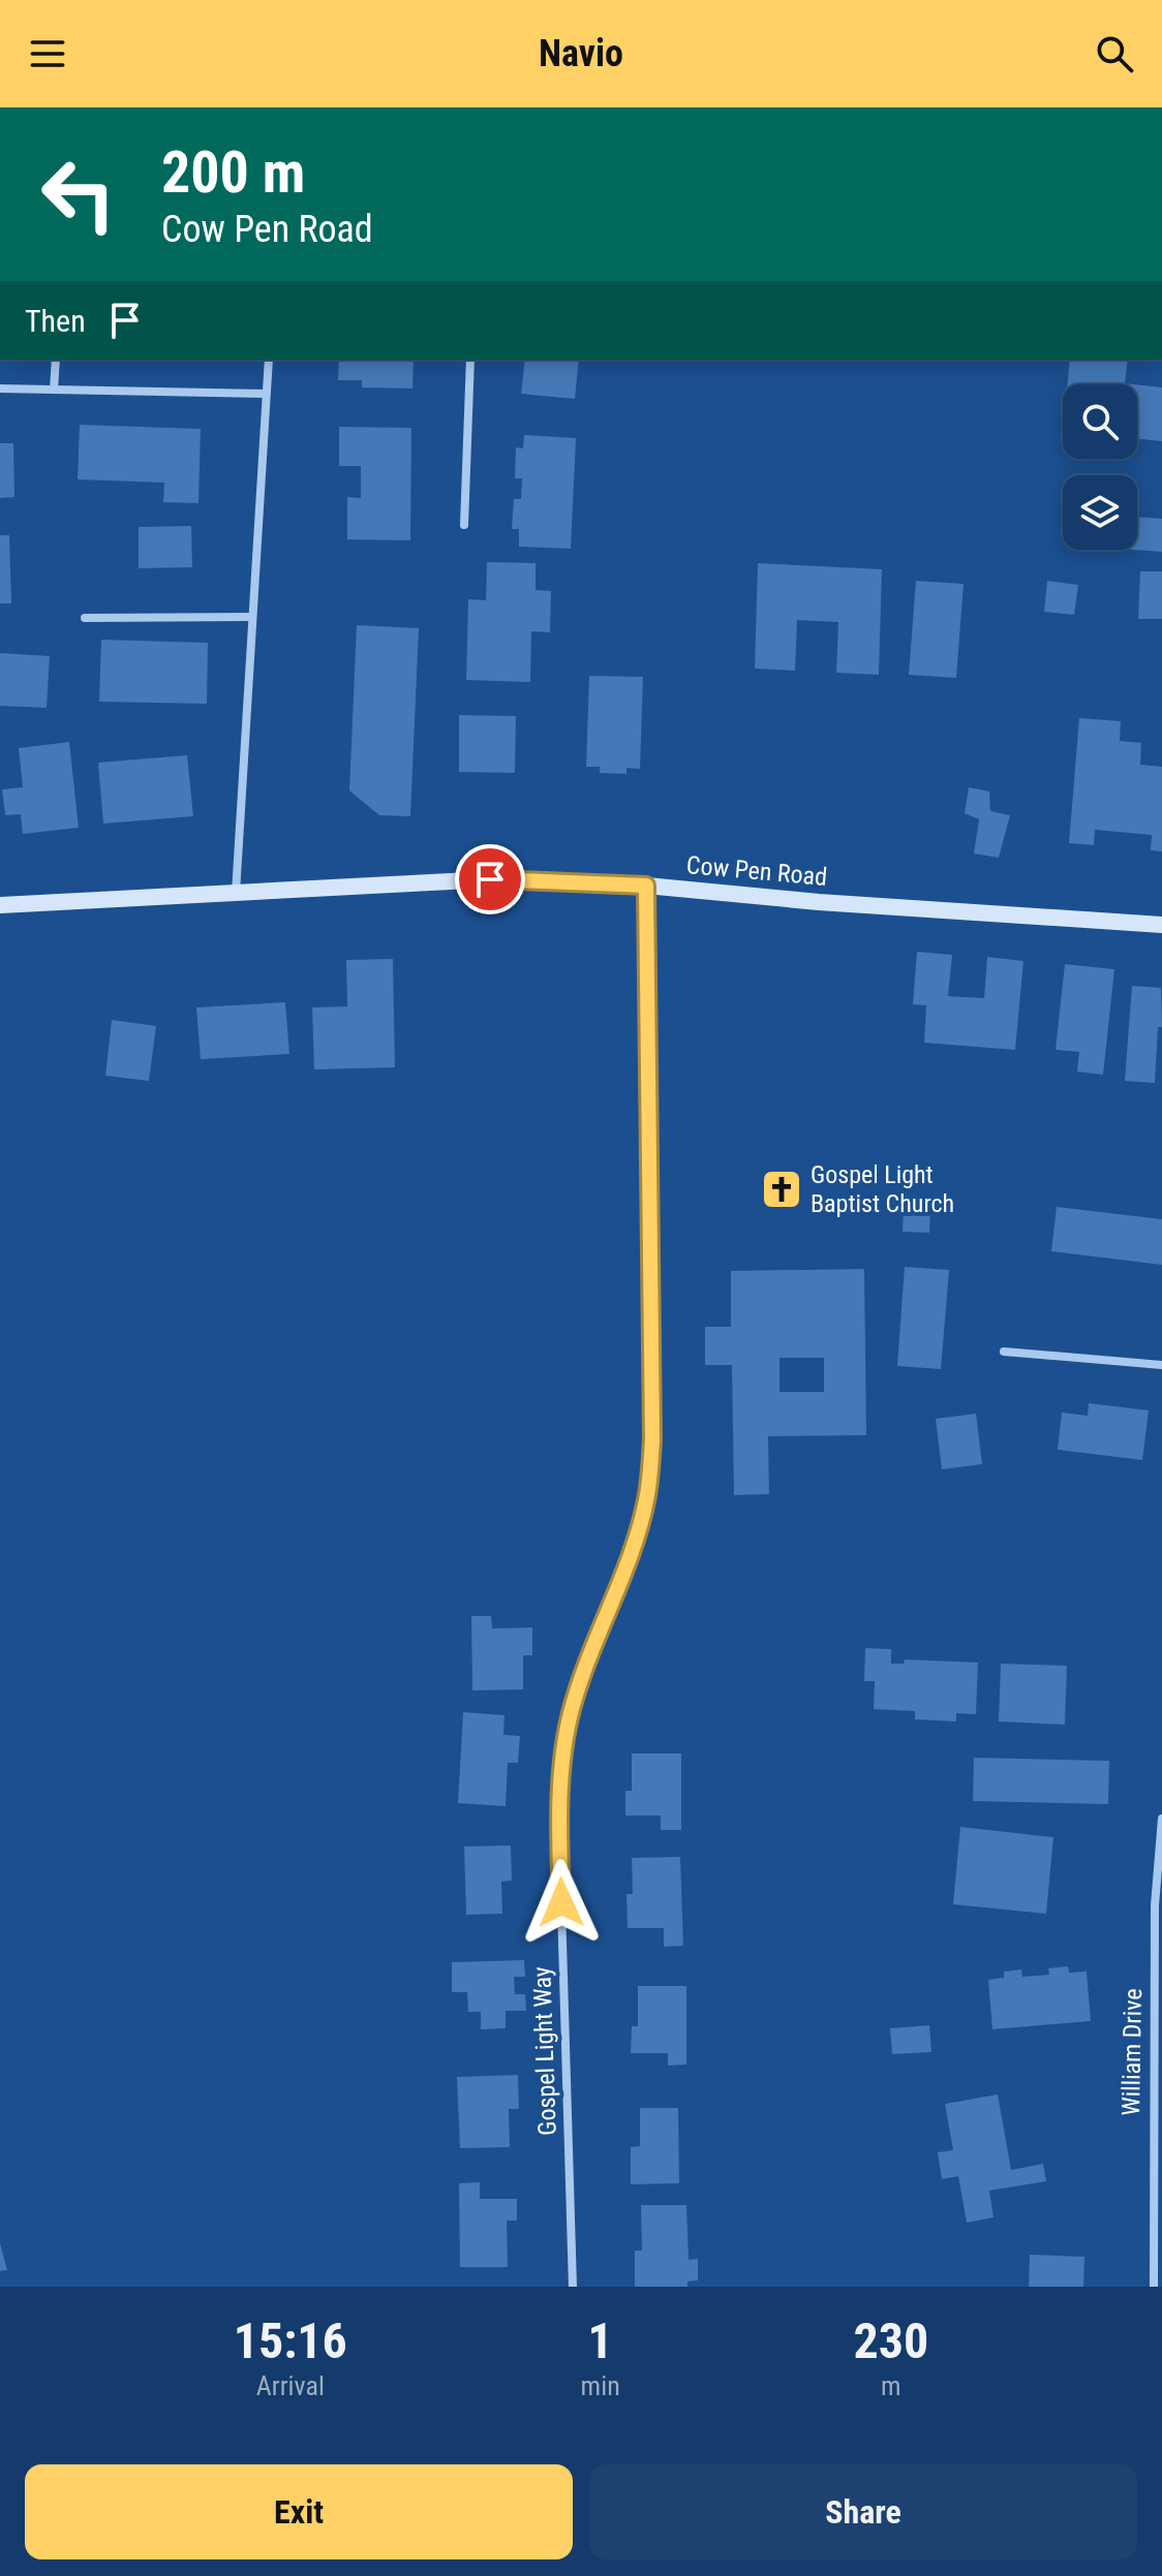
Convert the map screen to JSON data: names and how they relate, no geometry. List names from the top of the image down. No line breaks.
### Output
{"streets":{"main road":["Cow Pen Road"],"street":["Gospel Light Way","William Drive"]},"crossings":[["Cow Pen Road","Gospel Light Way"]],"places":{"church":["Gospel Light Baptist Church"]},"page":{"header":"Navio","turn":["200 m","Cow Pen Road"],"then":"Then","eta":["15:16","Arrival","1","min","230","m"],"buttons":["Exit","Share"]}}
